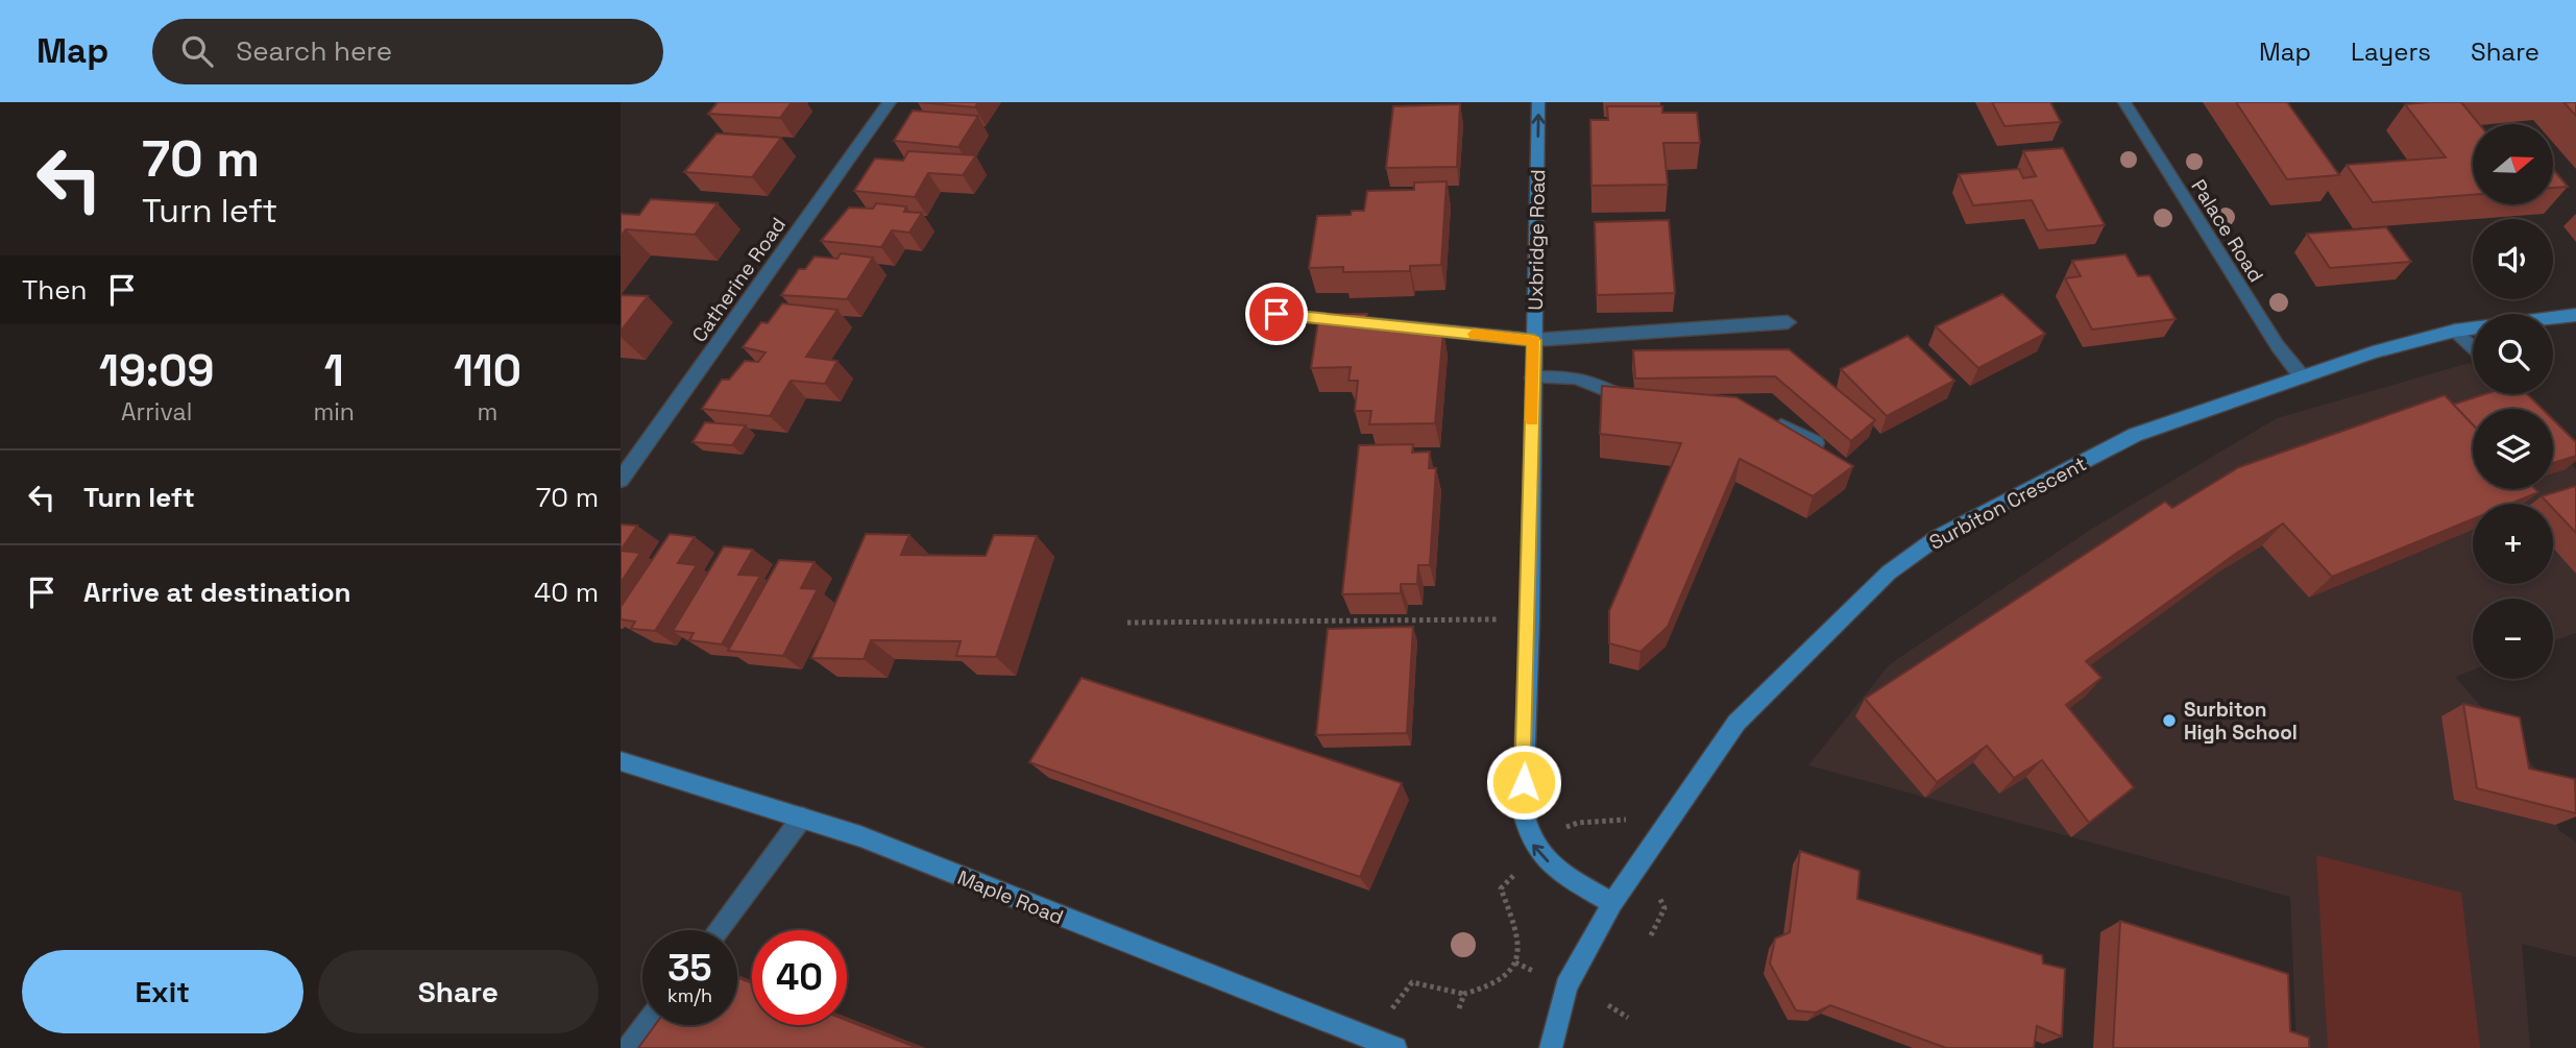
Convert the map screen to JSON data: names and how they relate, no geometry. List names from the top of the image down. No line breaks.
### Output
{"streets":{"street":["Palace Road","Uxbridge Road","Catherine Road","Surbiton Crescent","Maple Road"]},"crossings":[["Palace Road","Surbiton Crescent"],["Uxbridge Road","Surbiton Crescent"]],"one_way":["Uxbridge Road"],"places":["Surbiton High School"],"north":"right","page":{"header":"Map","search":"Search here","nav":["Map","Layers","Share"],"turn":["70 m","Turn left"],"map_buttons":["+","−"],"then":"Then","eta":["19:09","Arrival","1","min","110","m"],"list":[{"name":"Turn left","value":"70 m"},{"name":"Arrive at destination","value":"40 m"}],"speed":"35 km/h","limit":"40","buttons":["Exit","Share"]}}
